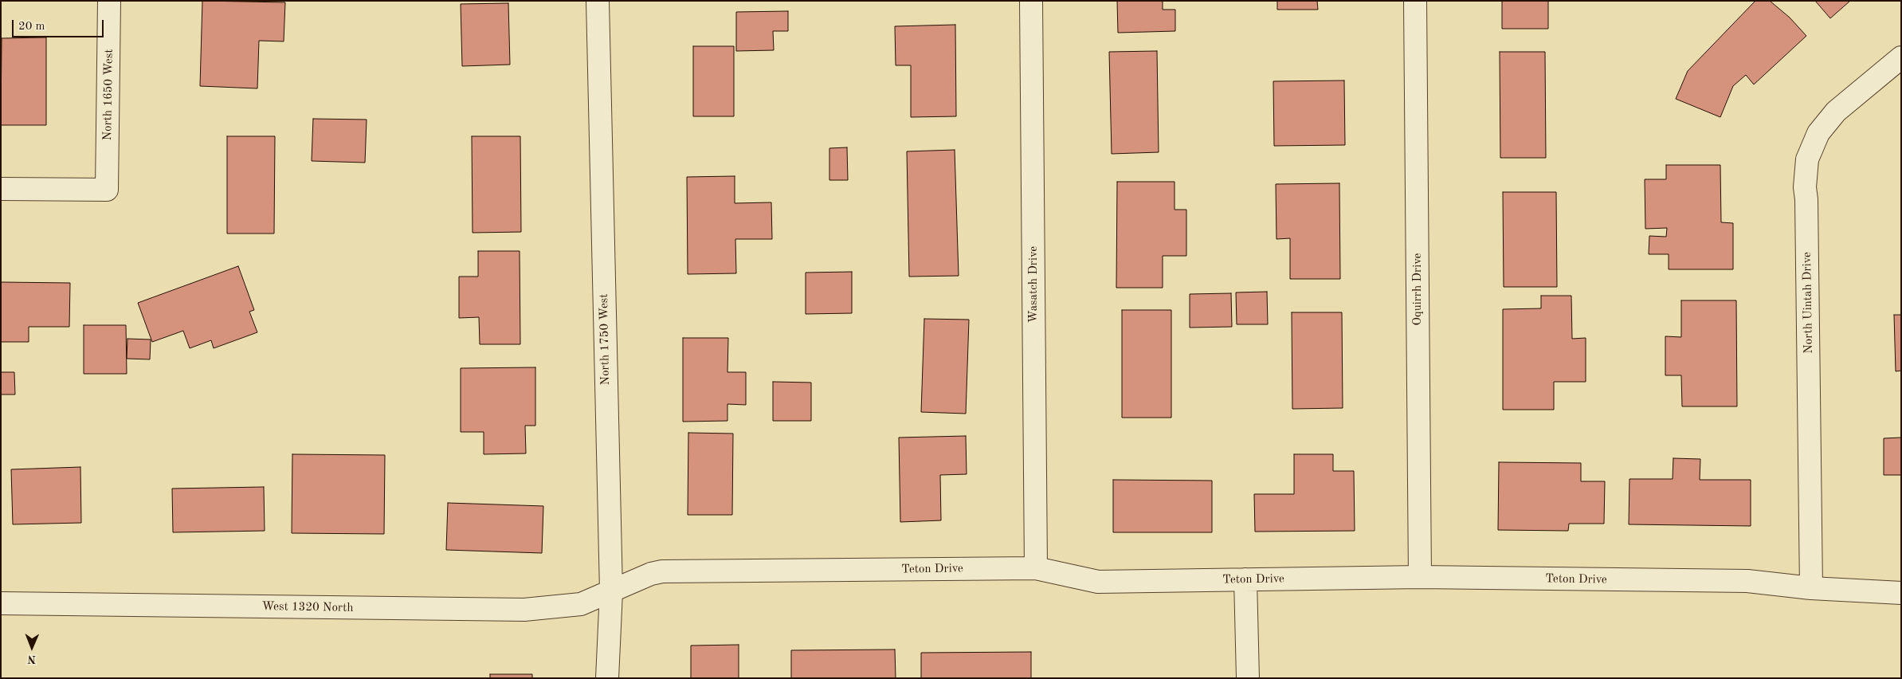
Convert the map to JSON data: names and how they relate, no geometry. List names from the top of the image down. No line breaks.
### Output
{"streets":{"street":["North 1650 West","Wasatch Drive","Oquirrh Drive","North Uintah Drive","North 1750 West","Teton Drive","West 1320 North"]},"crossings":[["Wasatch Drive","Teton Drive"],["Oquirrh Drive","Teton Drive"],["North Uintah Drive","Teton Drive"],["North 1750 West","Teton Drive"],["North 1750 West","West 1320 North"],["Teton Drive","West 1320 North"]],"scale_bar":"20 m","north":"bottom"}
